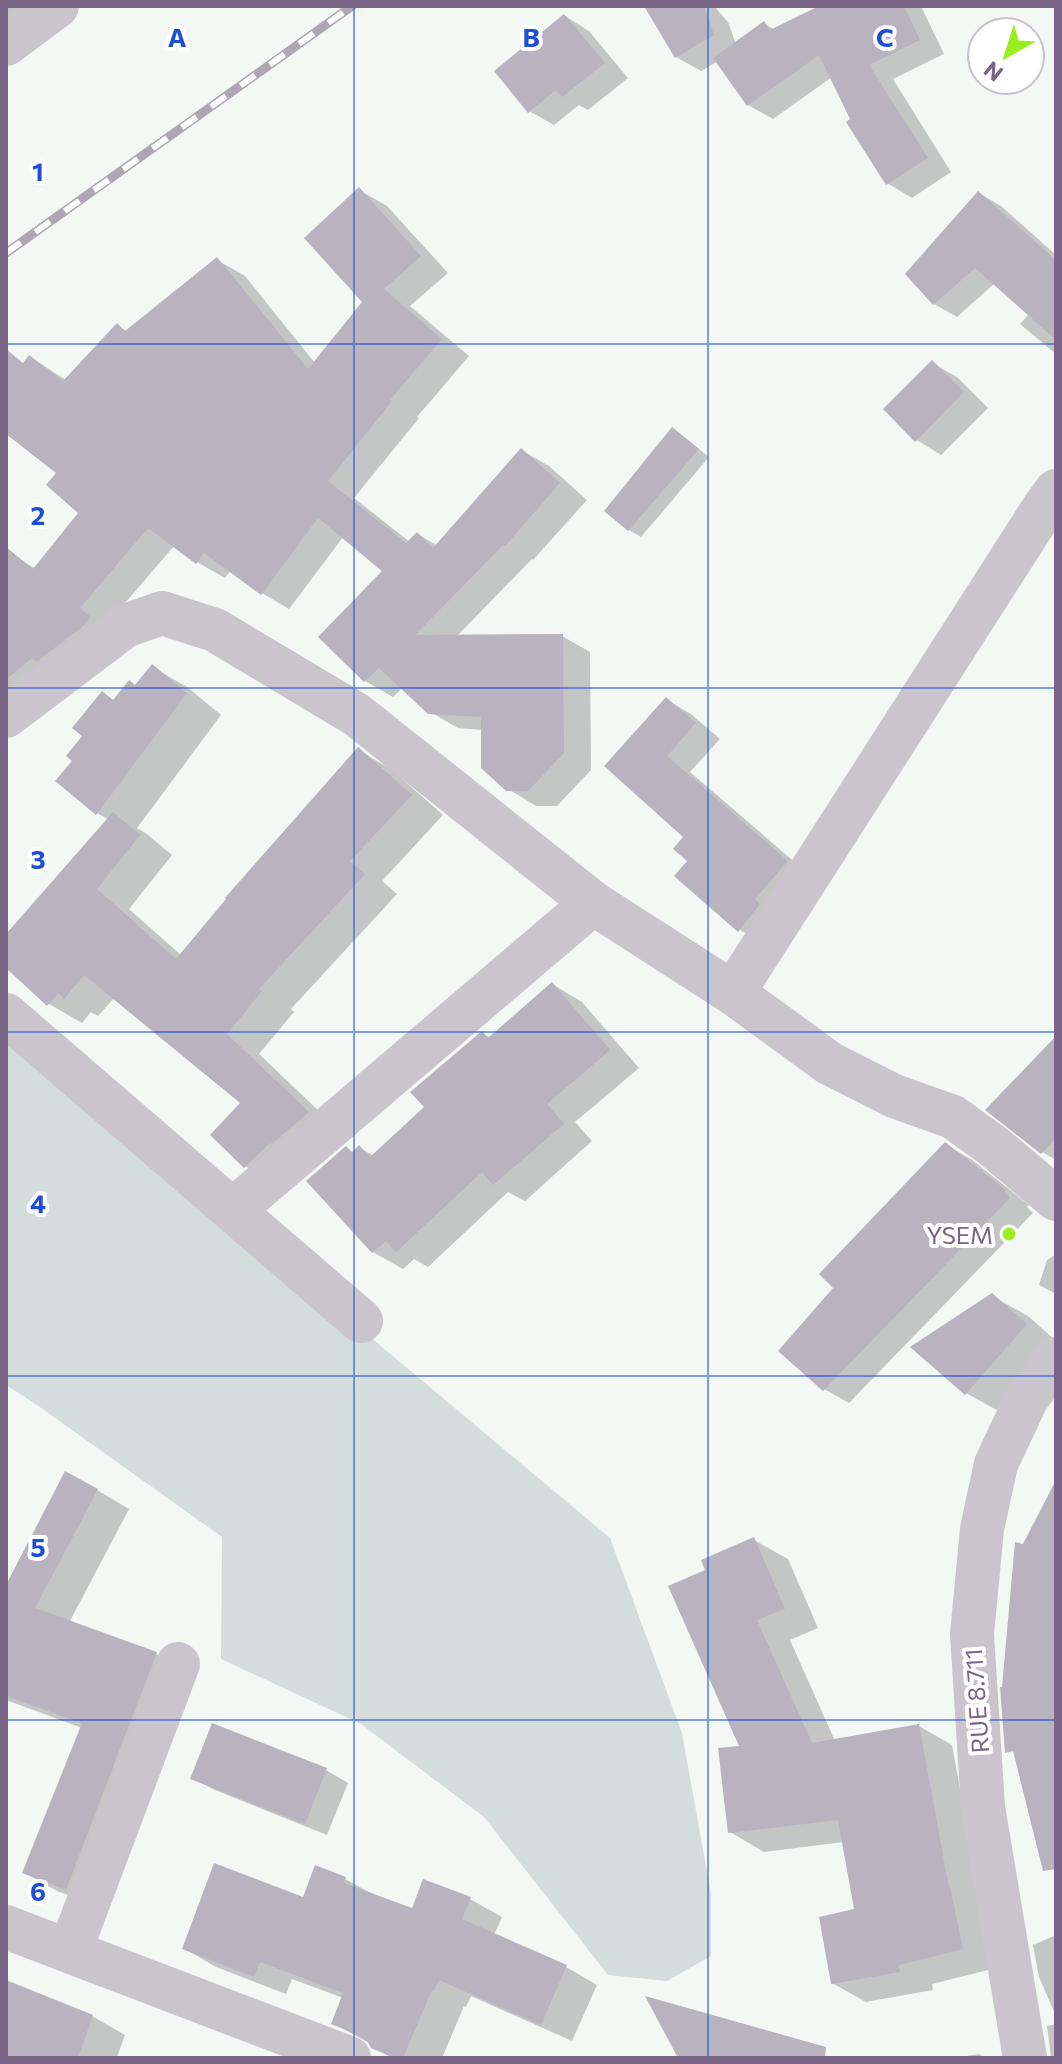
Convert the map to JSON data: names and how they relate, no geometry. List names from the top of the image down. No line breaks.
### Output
{"streets":{"street":["RUE 8.711"]},"places":["YSEM"],"north":"bottom left","grid":{"columns":["A","B","C"],"rows":["1","2","3","4","5","6"]}}
